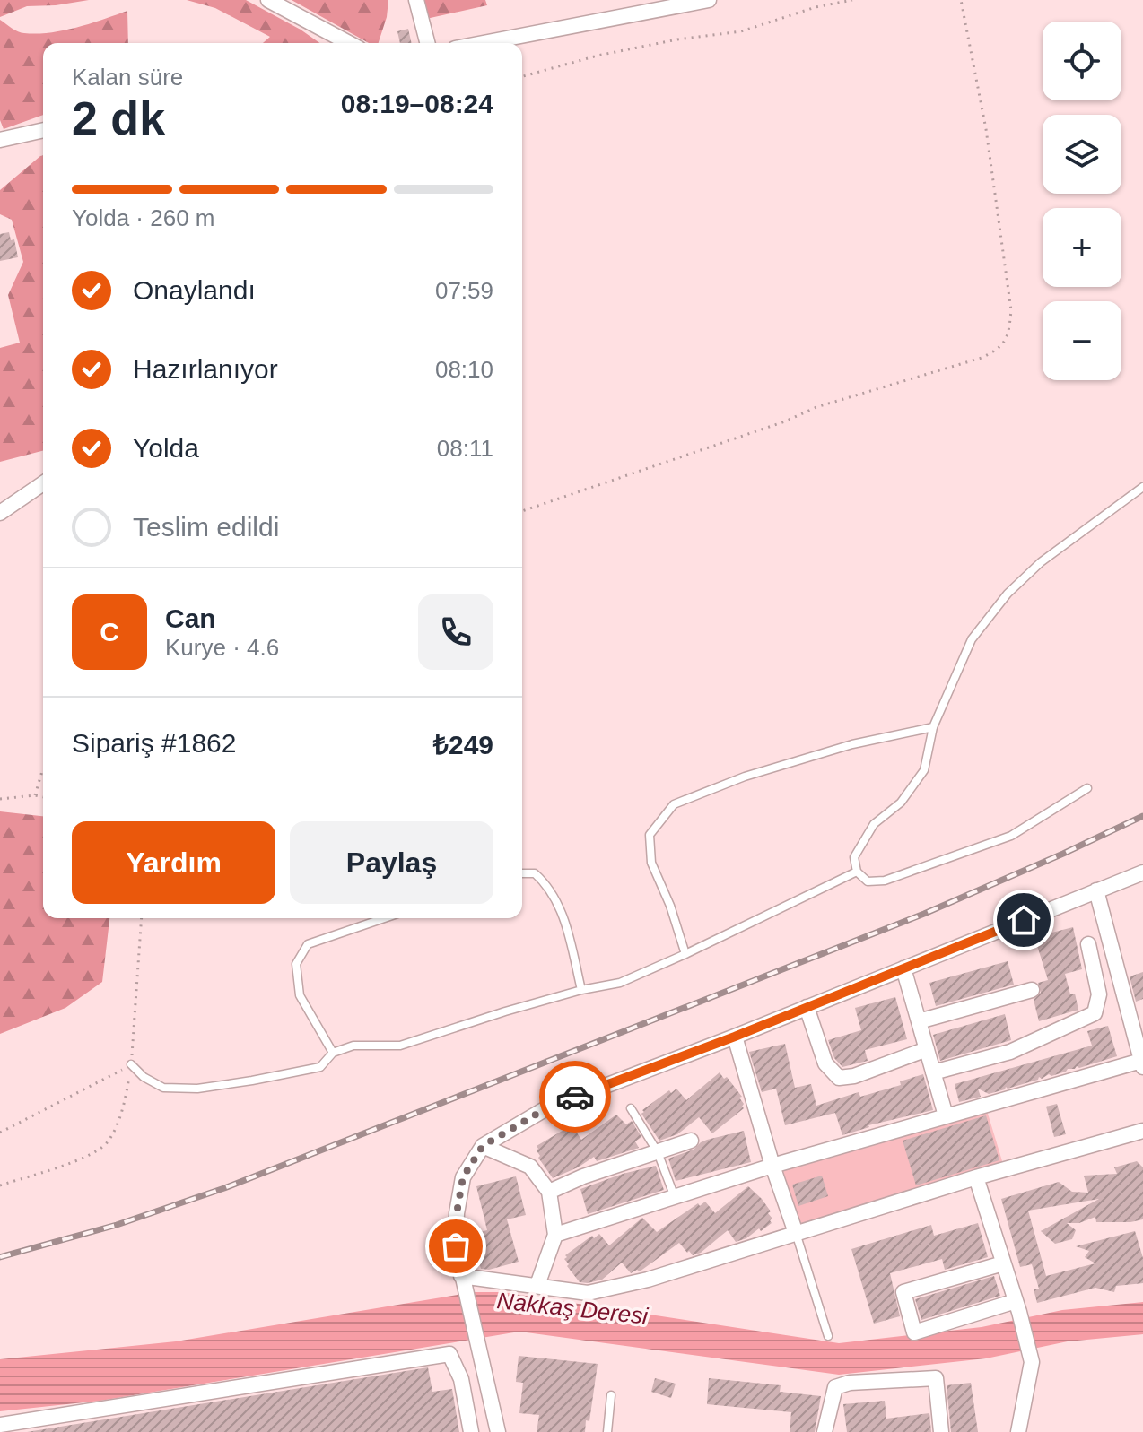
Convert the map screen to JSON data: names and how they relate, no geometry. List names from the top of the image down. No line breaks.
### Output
{"water":["Nakkaş Deresi"],"page":{"map_buttons":["+","−"],"heading":["2 dk","Kalan süre","08:19–08:24"],"panel":["Can","Kurye · 4.6","Sipariş #1862","₺249"],"bar":"Yolda · 260 m","list":[["Onaylandı","07:59"],["Hazırlanıyor","08:10"],["Yolda","08:11"],"Teslim edildi"],"round":"C","buttons":["Yardım","Paylaş"]}}
